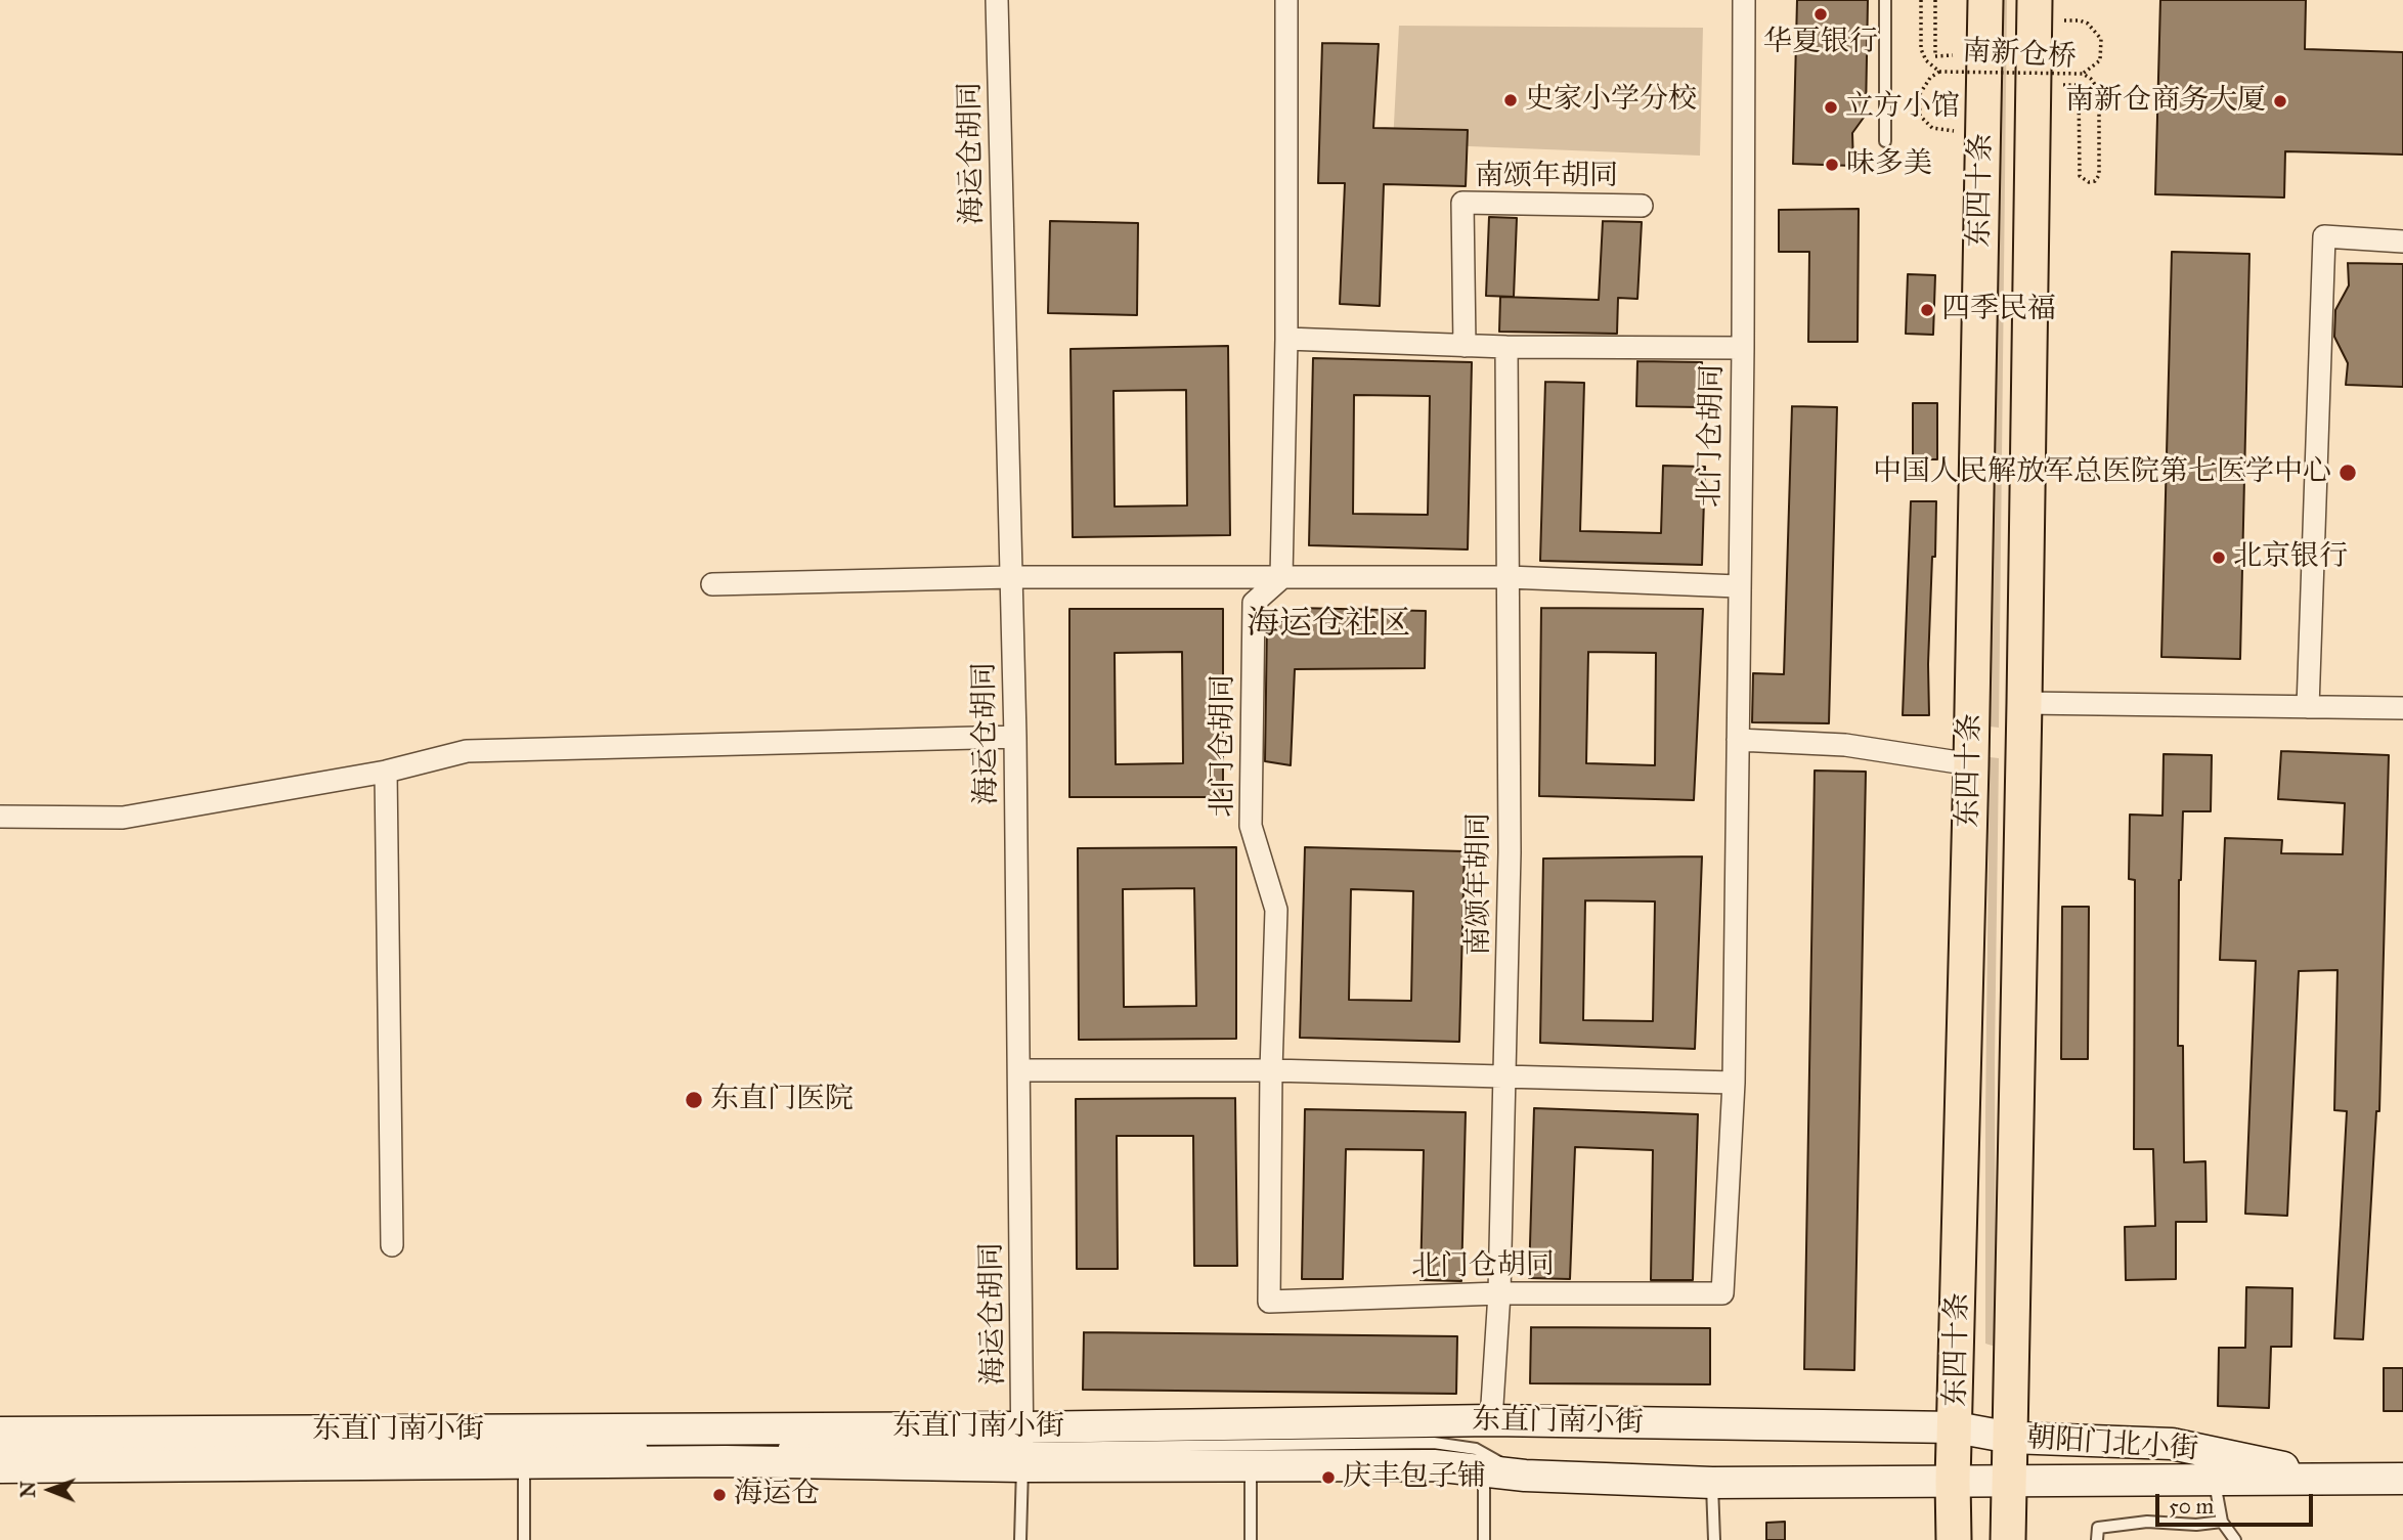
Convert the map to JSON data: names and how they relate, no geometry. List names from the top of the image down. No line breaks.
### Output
{"streets":{"main road":["东四十条","东直门南小街","朝阳门北小街"],"street":["海运仓胡同","南颂年胡同","北门仓胡同"],"path":["南新仓桥"]},"crossings":[["海运仓胡同","东直门南小街"],["南颂年胡同","北门仓胡同"],["南颂年胡同","东直门南小街"],["东四十条","东直门南小街"],["东四十条","朝阳门北小街"],["东直门南小街","朝阳门北小街"]],"districts":["海运仓社区"],"places":["华夏银行","史家小学分校","南新仓商务大厦","立方小馆","味多美","四季民福","中国人民解放军总医院第七医学中心","北京银行","东直门医院","庆丰包子铺","海运仓"],"scale_bar":"50 m","north":"left"}
